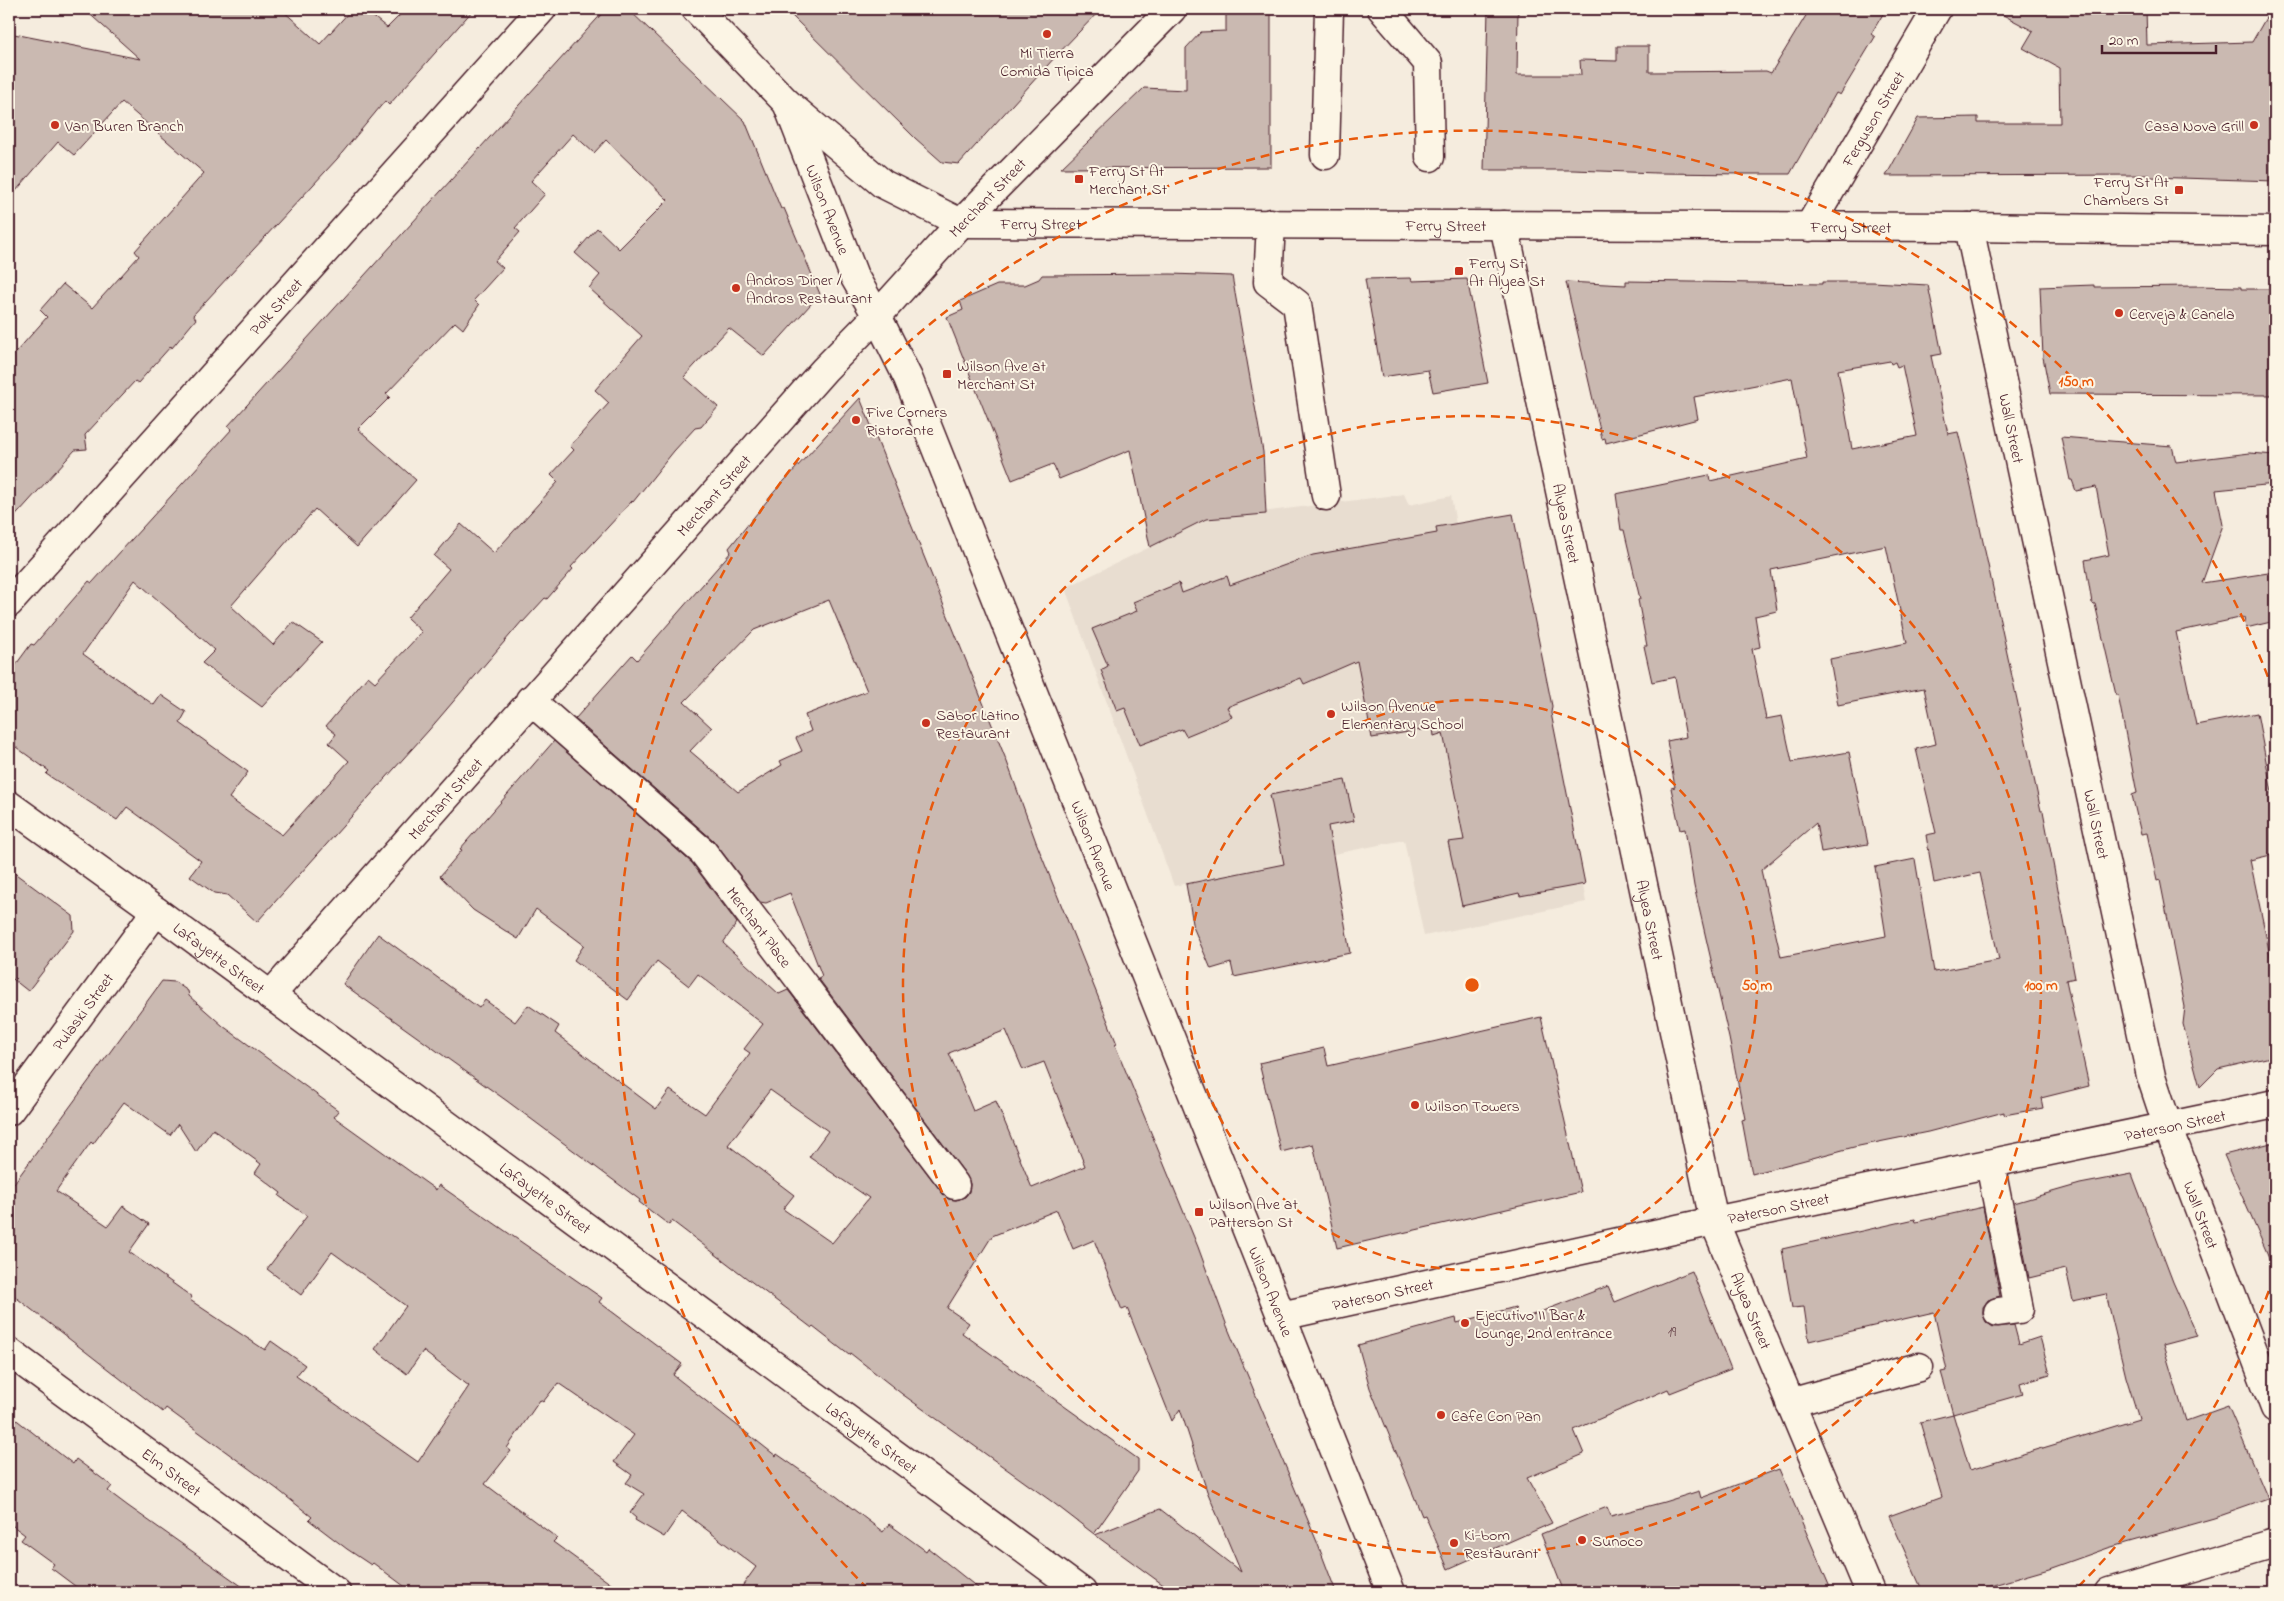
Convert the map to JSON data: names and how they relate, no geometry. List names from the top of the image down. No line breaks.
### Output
{"streets":{"street":["Ferguson Street","Merchant Street","Wilson Avenue","Ferry Street","Polk Street","Wall Street","Alyea Street","Merchant Place","Lafayette Street","Pulaski Street","Paterson Street","Elm Street"]},"crossings":[["Ferguson Street","Ferry Street"],["Merchant Street","Wilson Avenue"],["Merchant Street","Ferry Street"],["Merchant Street","Merchant Place"],["Merchant Street","Lafayette Street"],["Wilson Avenue","Ferry Street"],["Wilson Avenue","Paterson Street"],["Ferry Street","Wall Street"],["Ferry Street","Alyea Street"],["Wall Street","Paterson Street"],["Alyea Street","Paterson Street"],["Lafayette Street","Pulaski Street"]],"places":{"other":["Mi Tierra Comida Tipica","Van Buren Branch","Casa Nova Grill","Andros Diner / Andros Restaurant","Cerveja & Canela","Five Corners Ristorante","Wilson Avenue Elementary School","Sabor Latino Restaurant","Wilson Towers","Ejecutivo II Bar & Lounge, 2nd entrance","Cafe Con Pan","Sunoco","Ki-bom Restaurant"],"transit":["Ferry St At Merchant St","Ferry St At Chambers St","Ferry St At Alyea St","Wilson Ave at Merchant St","Wilson Ave at Patterson St"]},"house_numbers":["19"],"scale_bar":"20 m","rings":["150 m","50 m","100 m"]}
